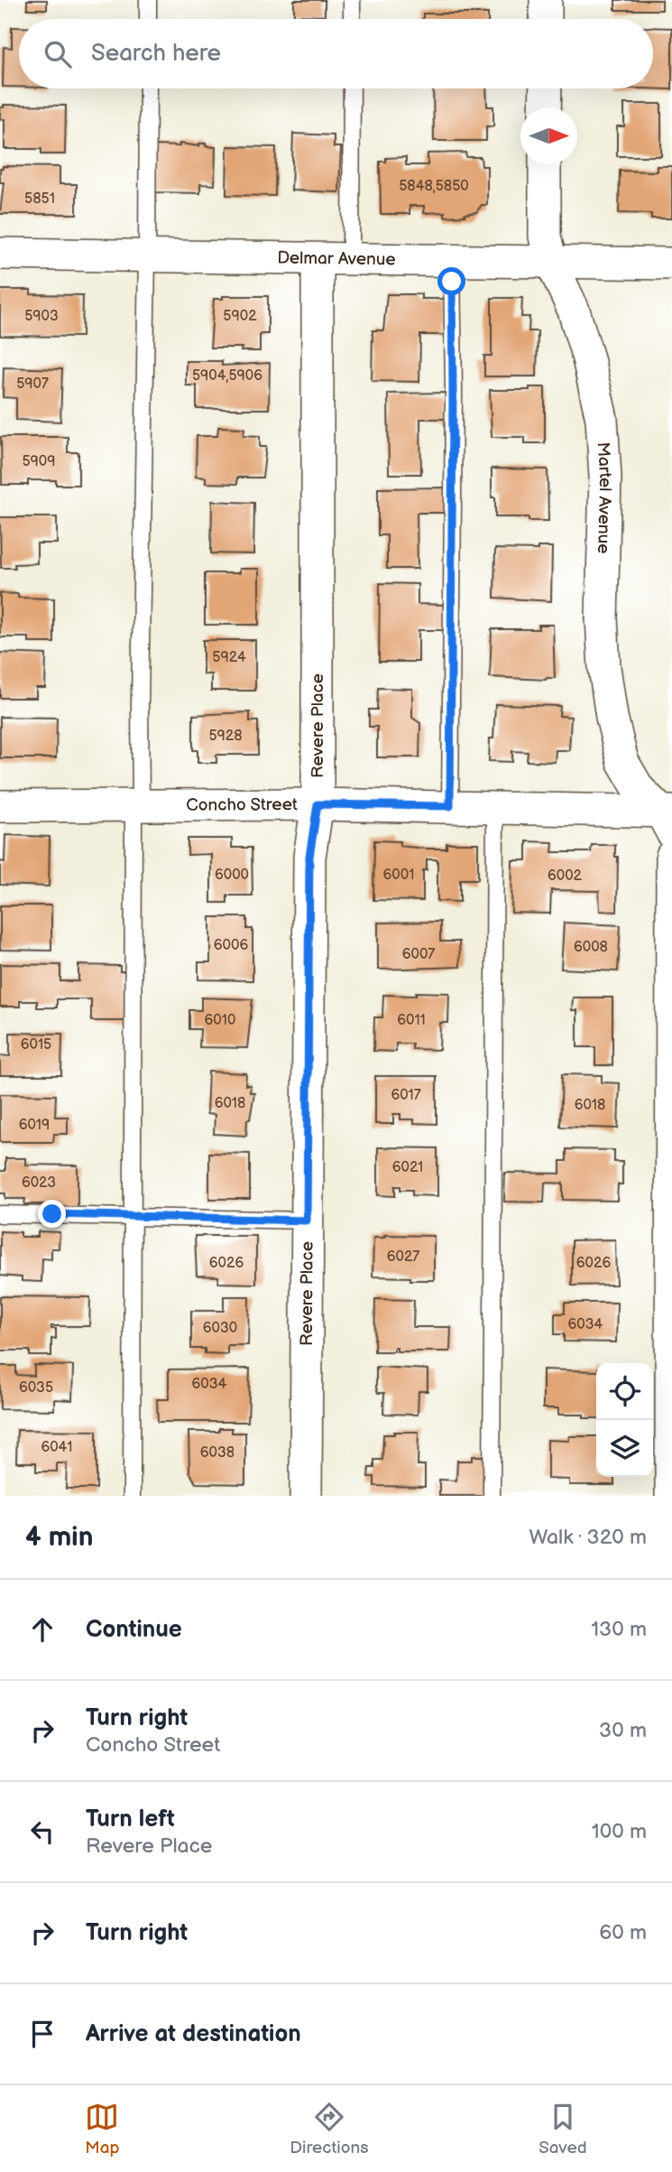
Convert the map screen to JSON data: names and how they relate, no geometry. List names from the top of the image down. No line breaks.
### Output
{"streets":{"street":["Delmar Avenue","Martel Avenue","Revere Place","Concho Street"]},"crossings":[["Delmar Avenue","Martel Avenue"],["Delmar Avenue","Revere Place"],["Martel Avenue","Concho Street"],["Revere Place","Concho Street"]],"house_numbers":["5848,5850","5851","5903","5902","5904,5906","5907","5909","5924","5928","6000","6001","6002","6006","6008","6007","6010","6011","6015","6017","6018","6018","6019","6021","6023","6027","6026","6026","6034","6030","6034","6035","6041","6038"],"north":"right","page":{"search":"Search here","heading":["4 min","Walk · 320 m"],"list":[["Continue","130 m"],["Turn right","Concho Street","30 m"],["Turn left","Revere Place","100 m"],["Turn right","60 m"],"Arrive at destination"],"nav":["Map","Directions","Saved"]}}
